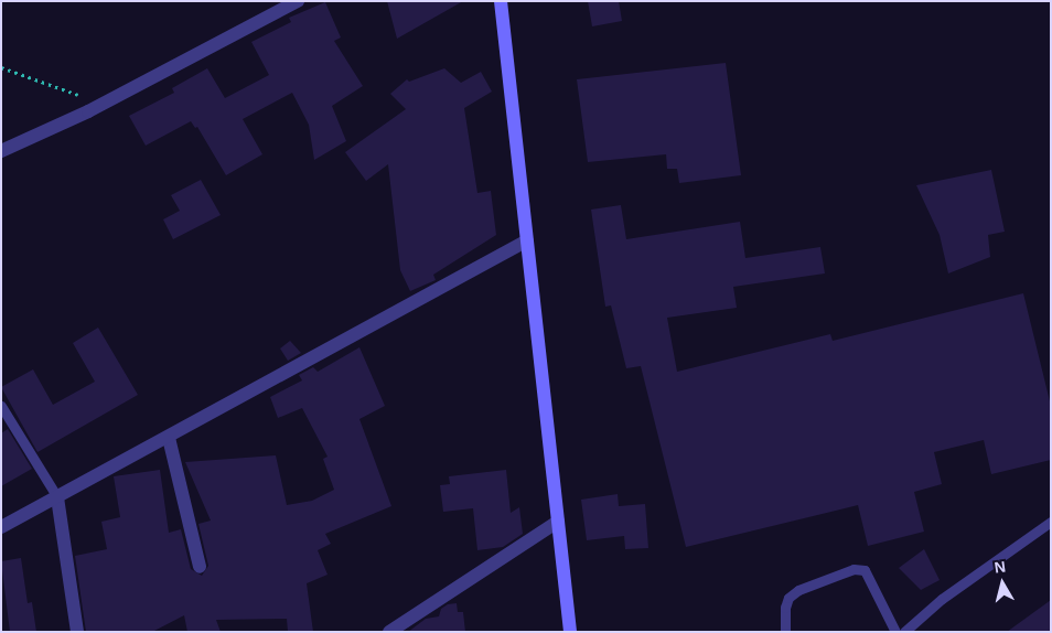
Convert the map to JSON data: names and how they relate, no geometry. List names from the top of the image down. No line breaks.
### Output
{"north":"top"}
